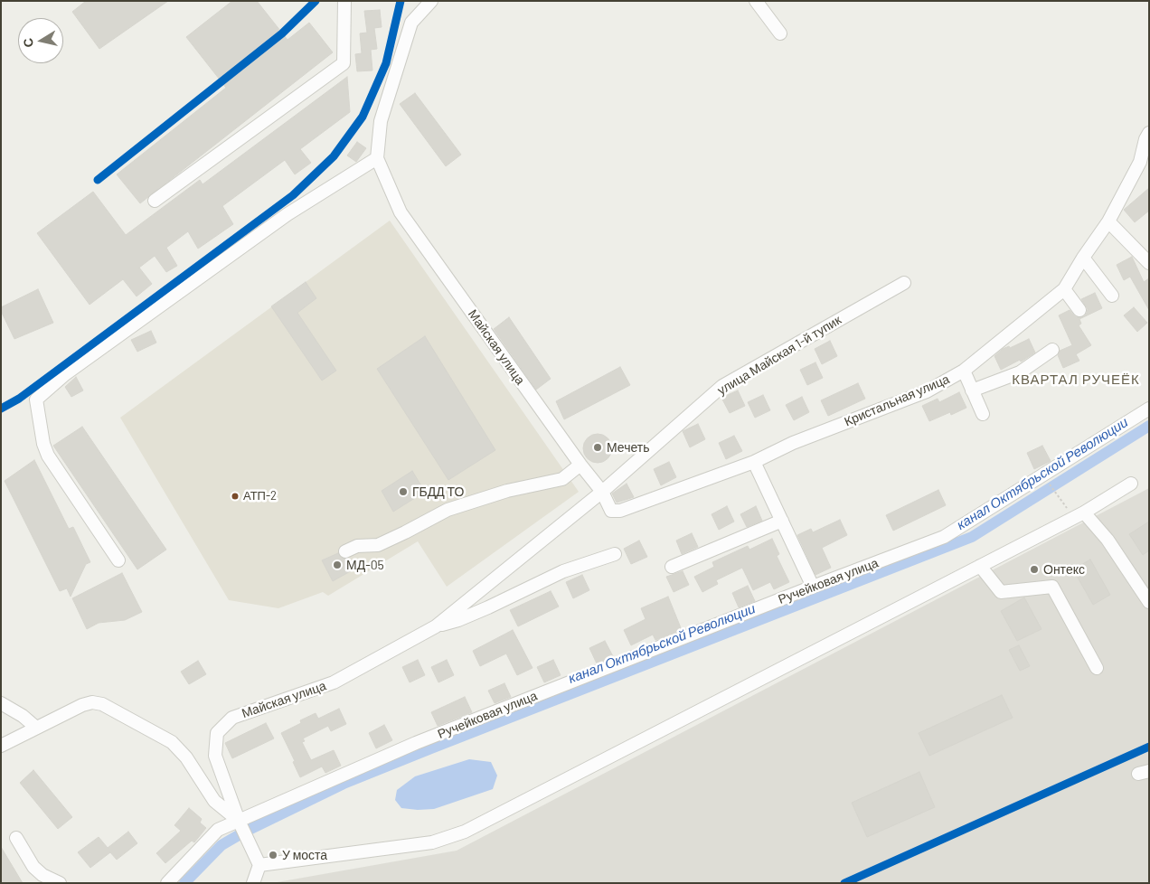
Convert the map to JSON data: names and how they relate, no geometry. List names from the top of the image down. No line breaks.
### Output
{"streets":{"street":["Майская улица","улица Майская 1-й тупик","Кристальная улица","Ручейковая улица"]},"crossings":[["Майская улица","улица Майская 1-й тупик"],["Майская улица","Кристальная улица"],["Майская улица","Ручейковая улица"],["улица Майская 1-й тупик","Кристальная улица"]],"districts":["КВАРТАЛ РУЧЕЁК"],"water":["канал Октябрьской Революции"],"places":["Мечеть","ГБДД ТО","АТП-2","МД-05","Онтекс","У моста"],"north":"left"}
